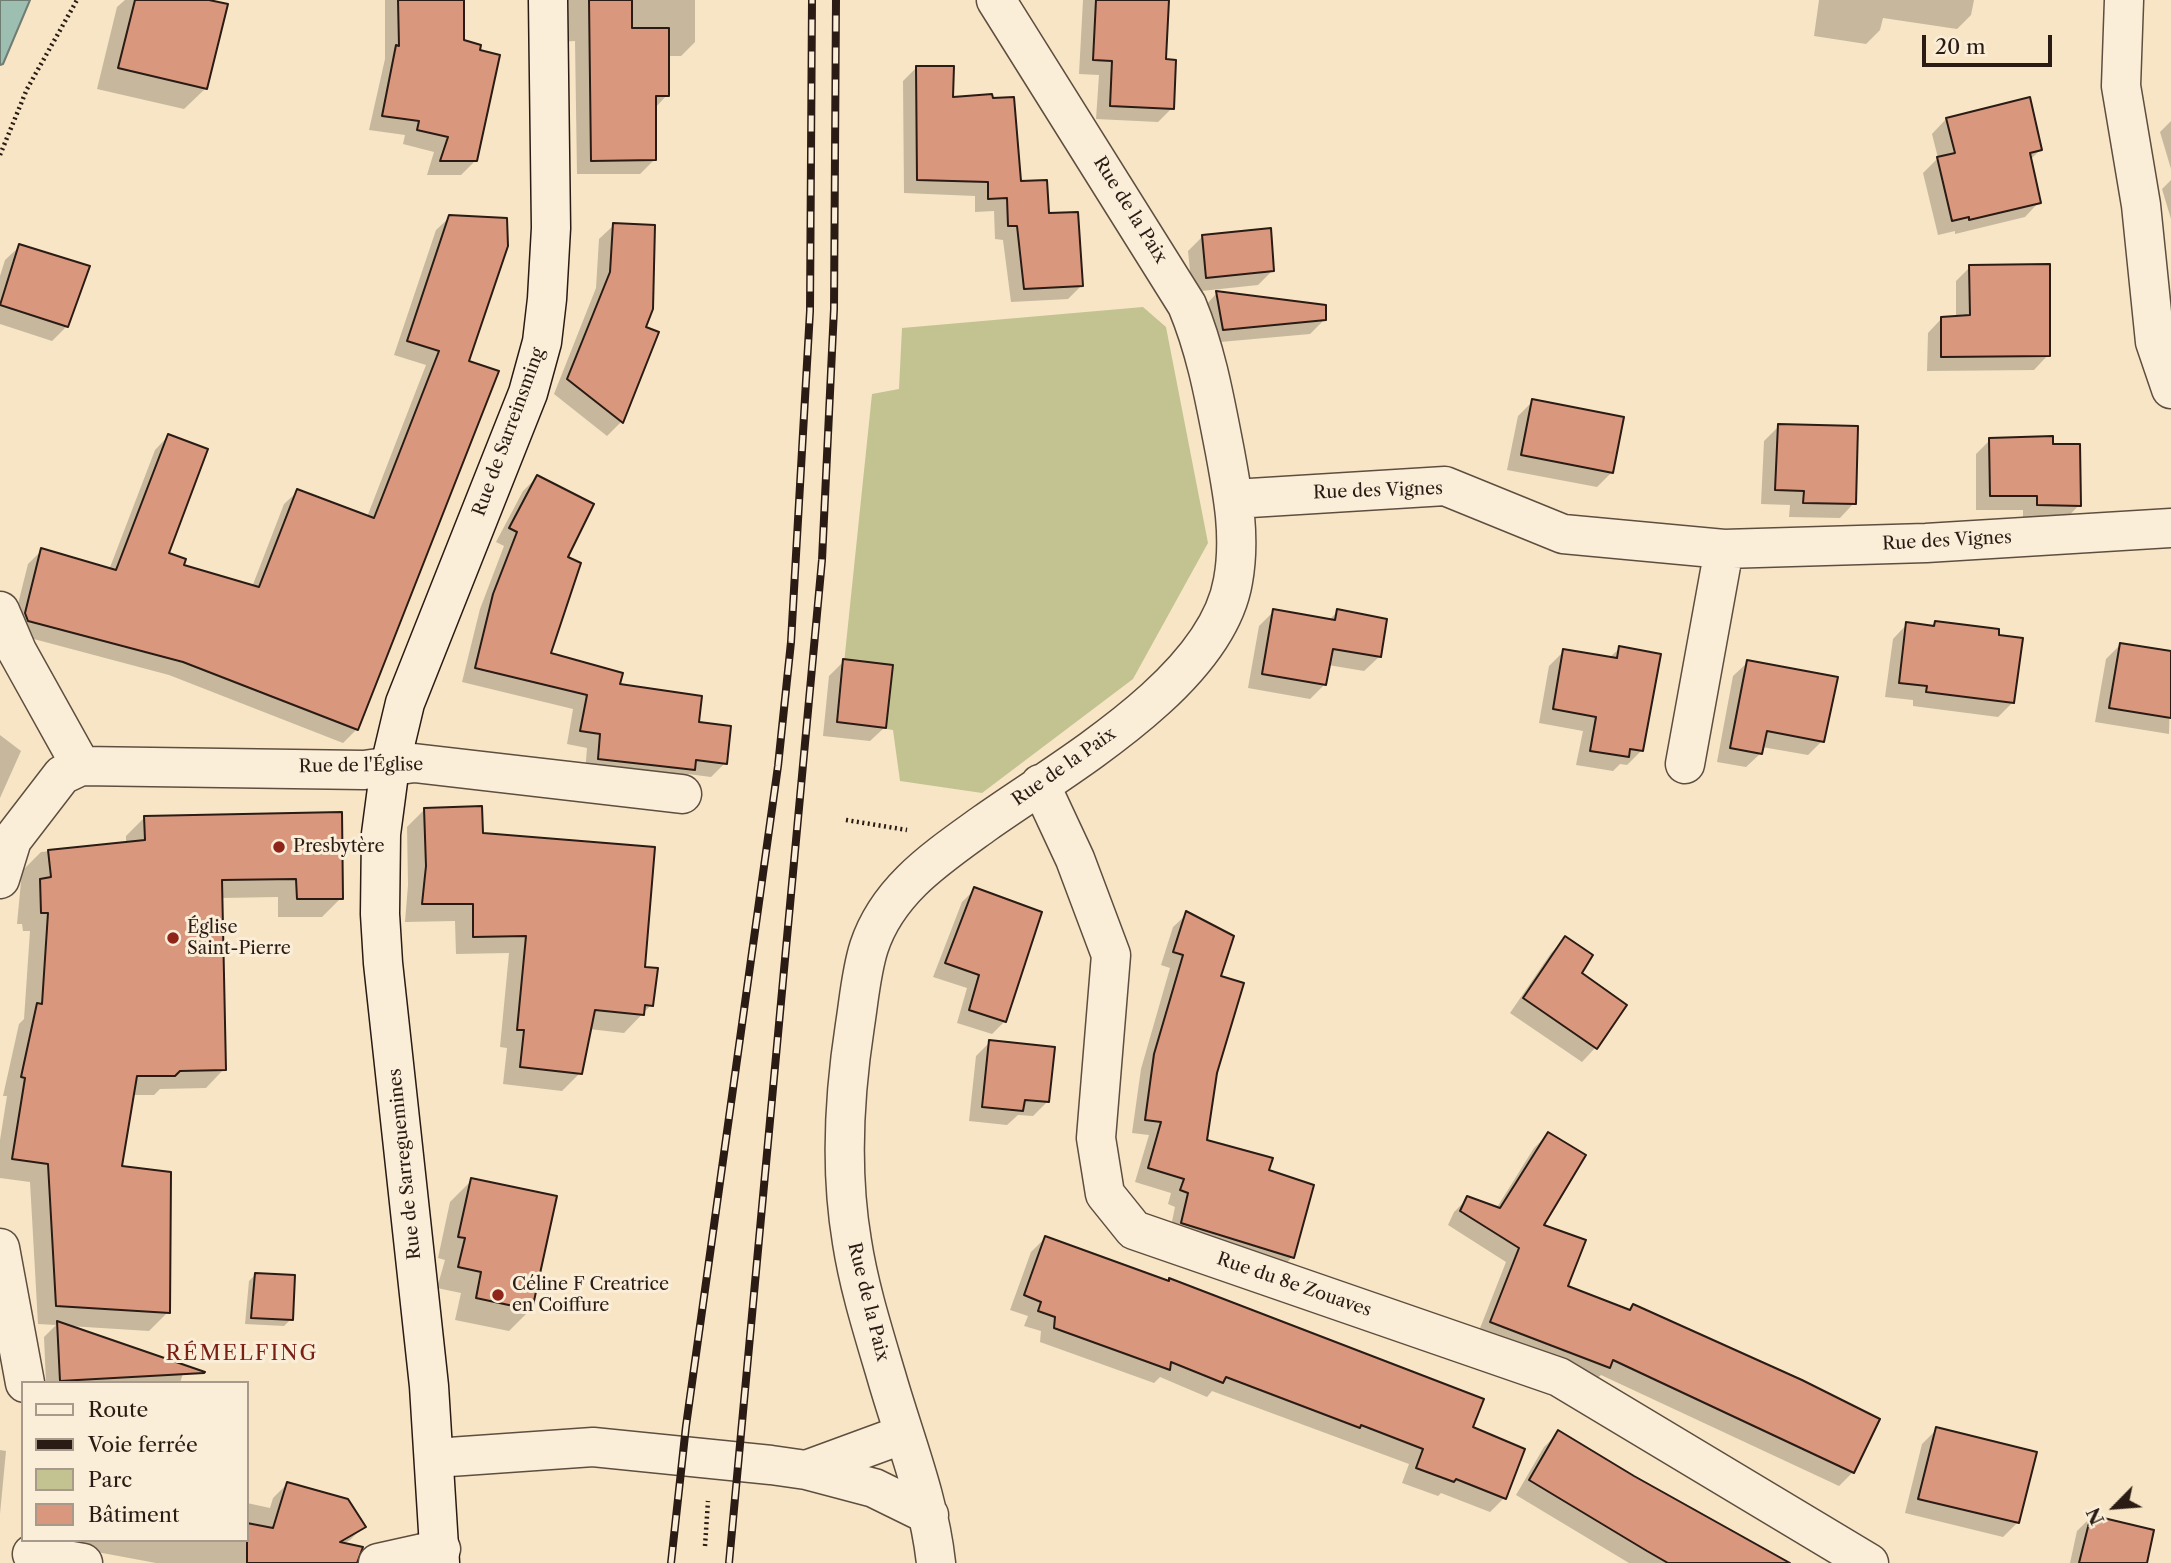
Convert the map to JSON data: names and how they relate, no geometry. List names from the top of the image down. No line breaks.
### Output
{"streets":{"street":["Rue de la Paix","Rue de Sarreinsming","Rue des Vignes","Rue de l'Église","Rue de Sarreguemines","Rue du 8e Zouaves"]},"crossings":[["Rue de la Paix","Rue des Vignes"],["Rue de la Paix","Rue du 8e Zouaves"],["Rue de Sarreinsming","Rue de l'Église"],["Rue de Sarreinsming","Rue de Sarreguemines"],["Rue de l'Église","Rue de Sarreguemines"]],"districts":["RÉMELFING"],"places":["Presbytère","Église Saint-Pierre","Céline F Creatrice en Coiffure"],"legend":["Route","Voie ferrée","Parc","Bâtiment"],"scale_bar":"20 m","north":"bottom left"}
